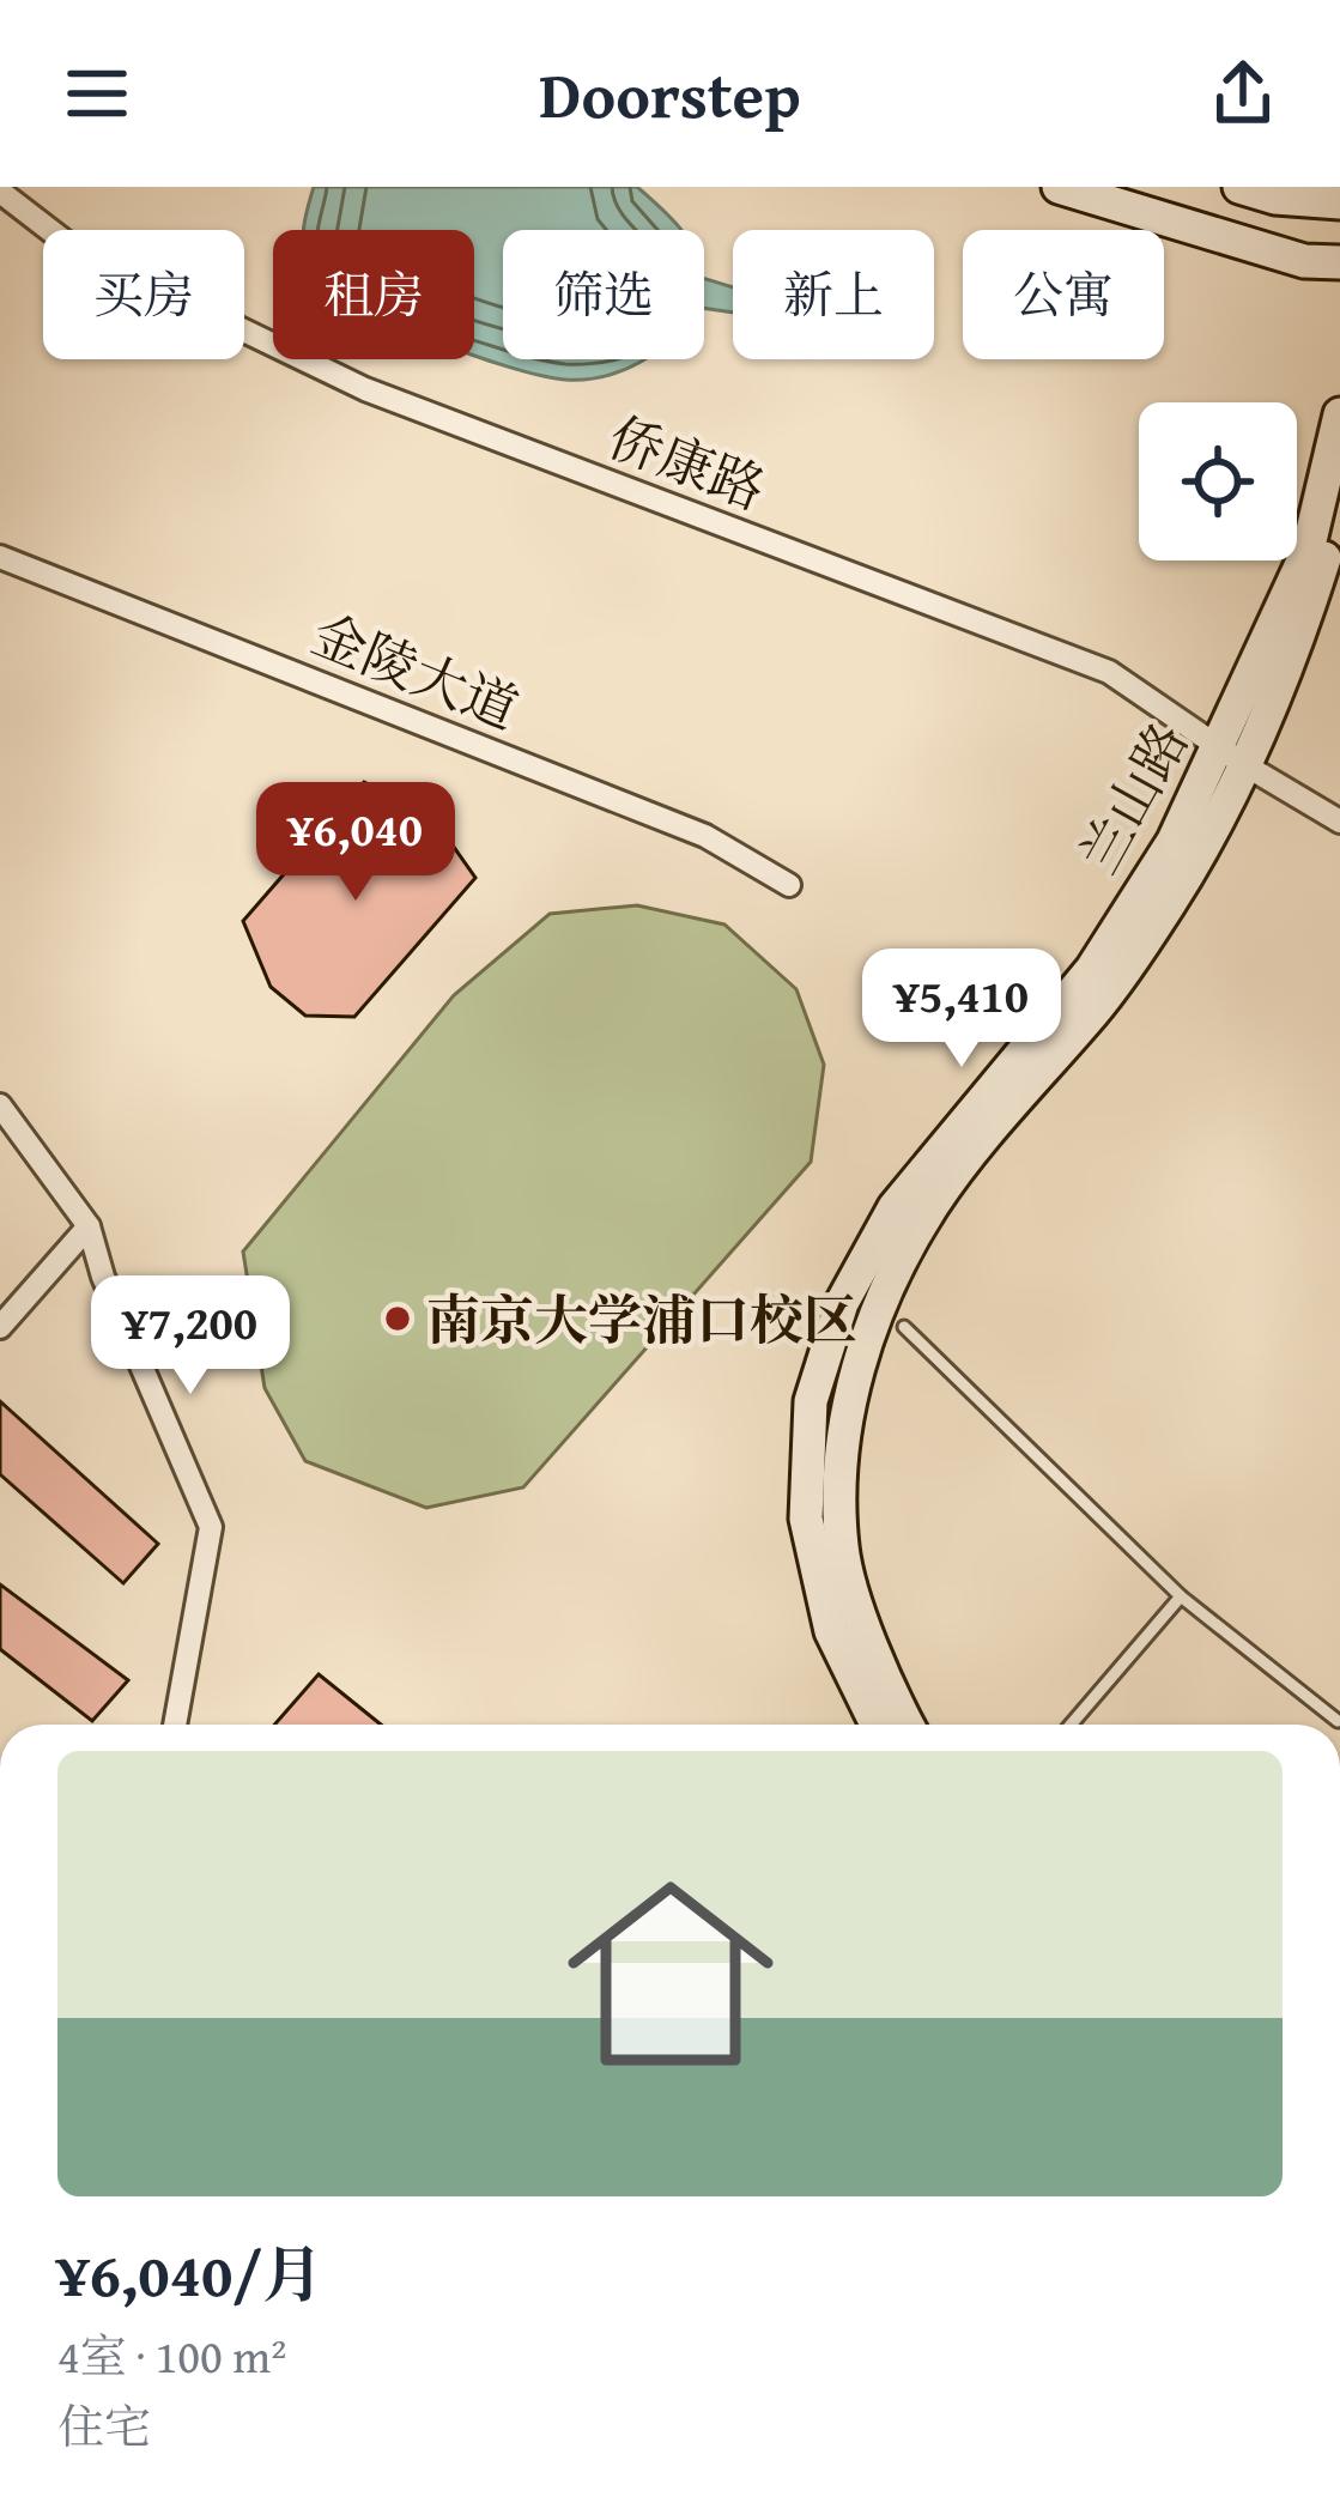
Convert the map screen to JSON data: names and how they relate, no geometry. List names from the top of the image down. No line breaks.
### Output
{"streets":{"street":["侨康路","金陵大道","兰山路"]},"crossings":[["侨康路","兰山路"]],"places":["南京大学浦口校区"],"page":{"header":"Doorstep","chip":["买房","租房","筛选","新上","公寓"],"price":["¥6,040","¥5,410","¥7,200"],"list":[{"name":"¥6,040/月","note":"4室 · 100 m² · 住宅"}]}}
